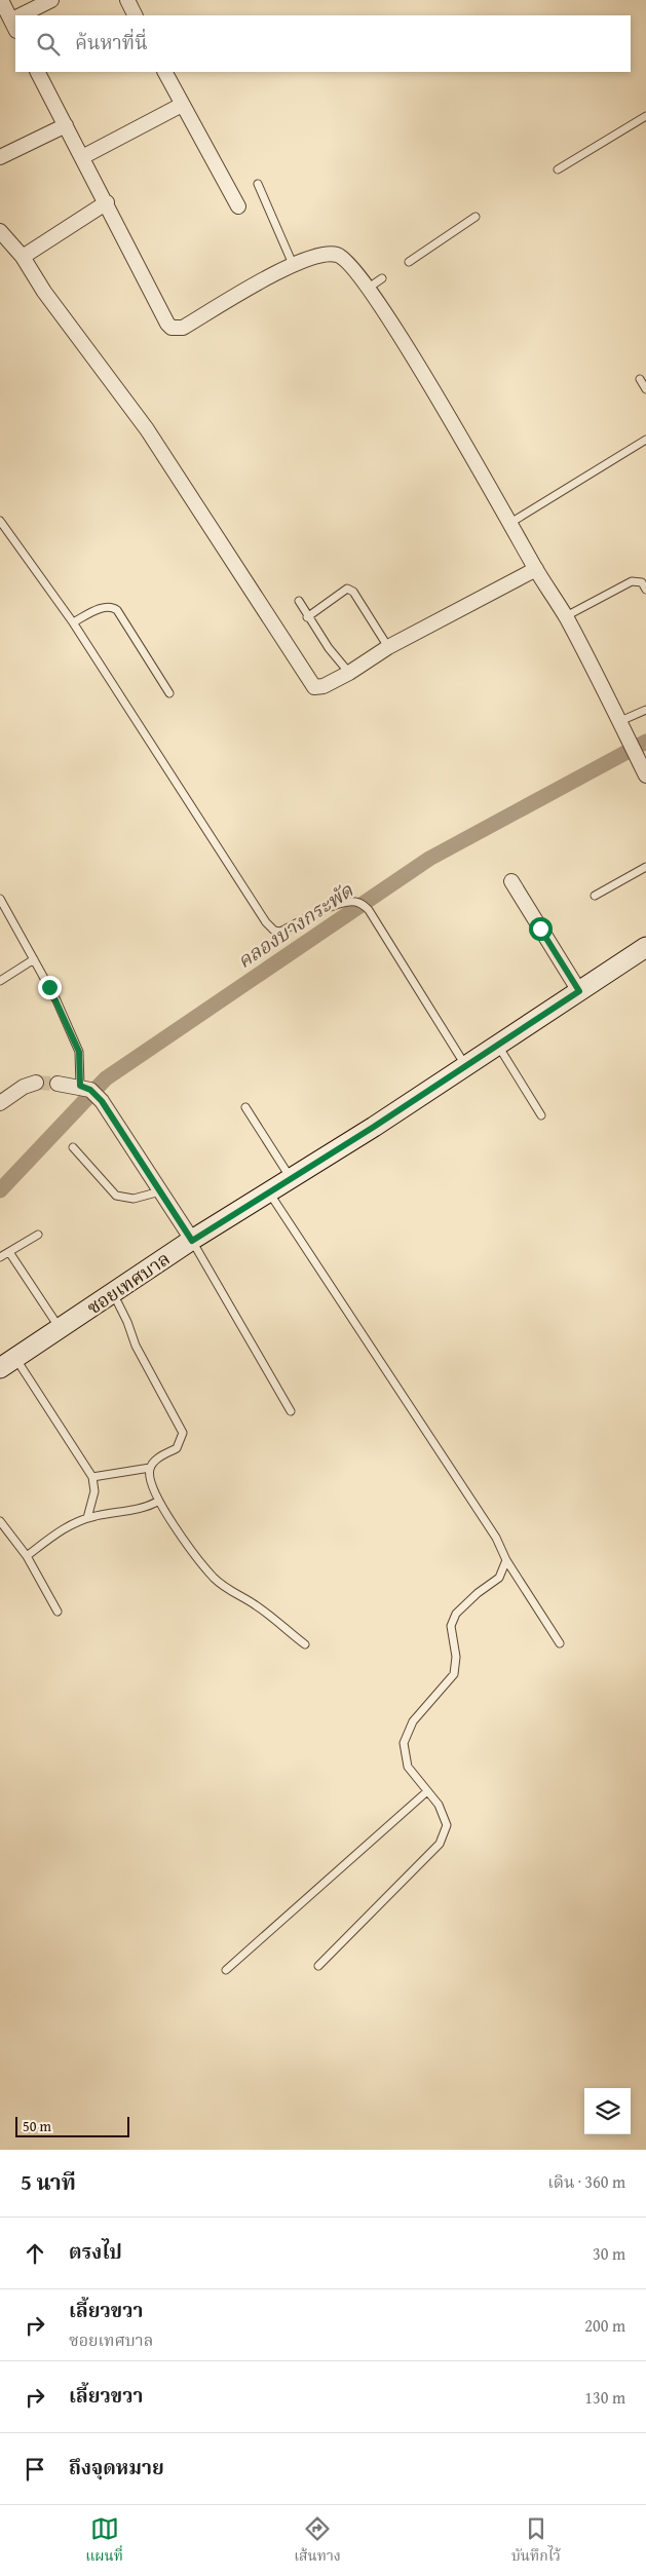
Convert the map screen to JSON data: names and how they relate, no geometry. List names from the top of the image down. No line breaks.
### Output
{"streets":{"street":["ซอยเทศบาล"]},"water":["คลองบางกระพัด"],"scale_bar":"50 m","page":{"search":"ค้นหาที่นี่","scale":"50 m","heading":["5 นาที","เดิน · 360 m"],"list":[["ตรงไป","30 m"],["เลี้ยวขวา","ซอยเทศบาล","200 m"],["เลี้ยวขวา","130 m"],"ถึงจุดหมาย"],"nav":["แผนที่","เส้นทาง","บันทึกไว้"]}}
